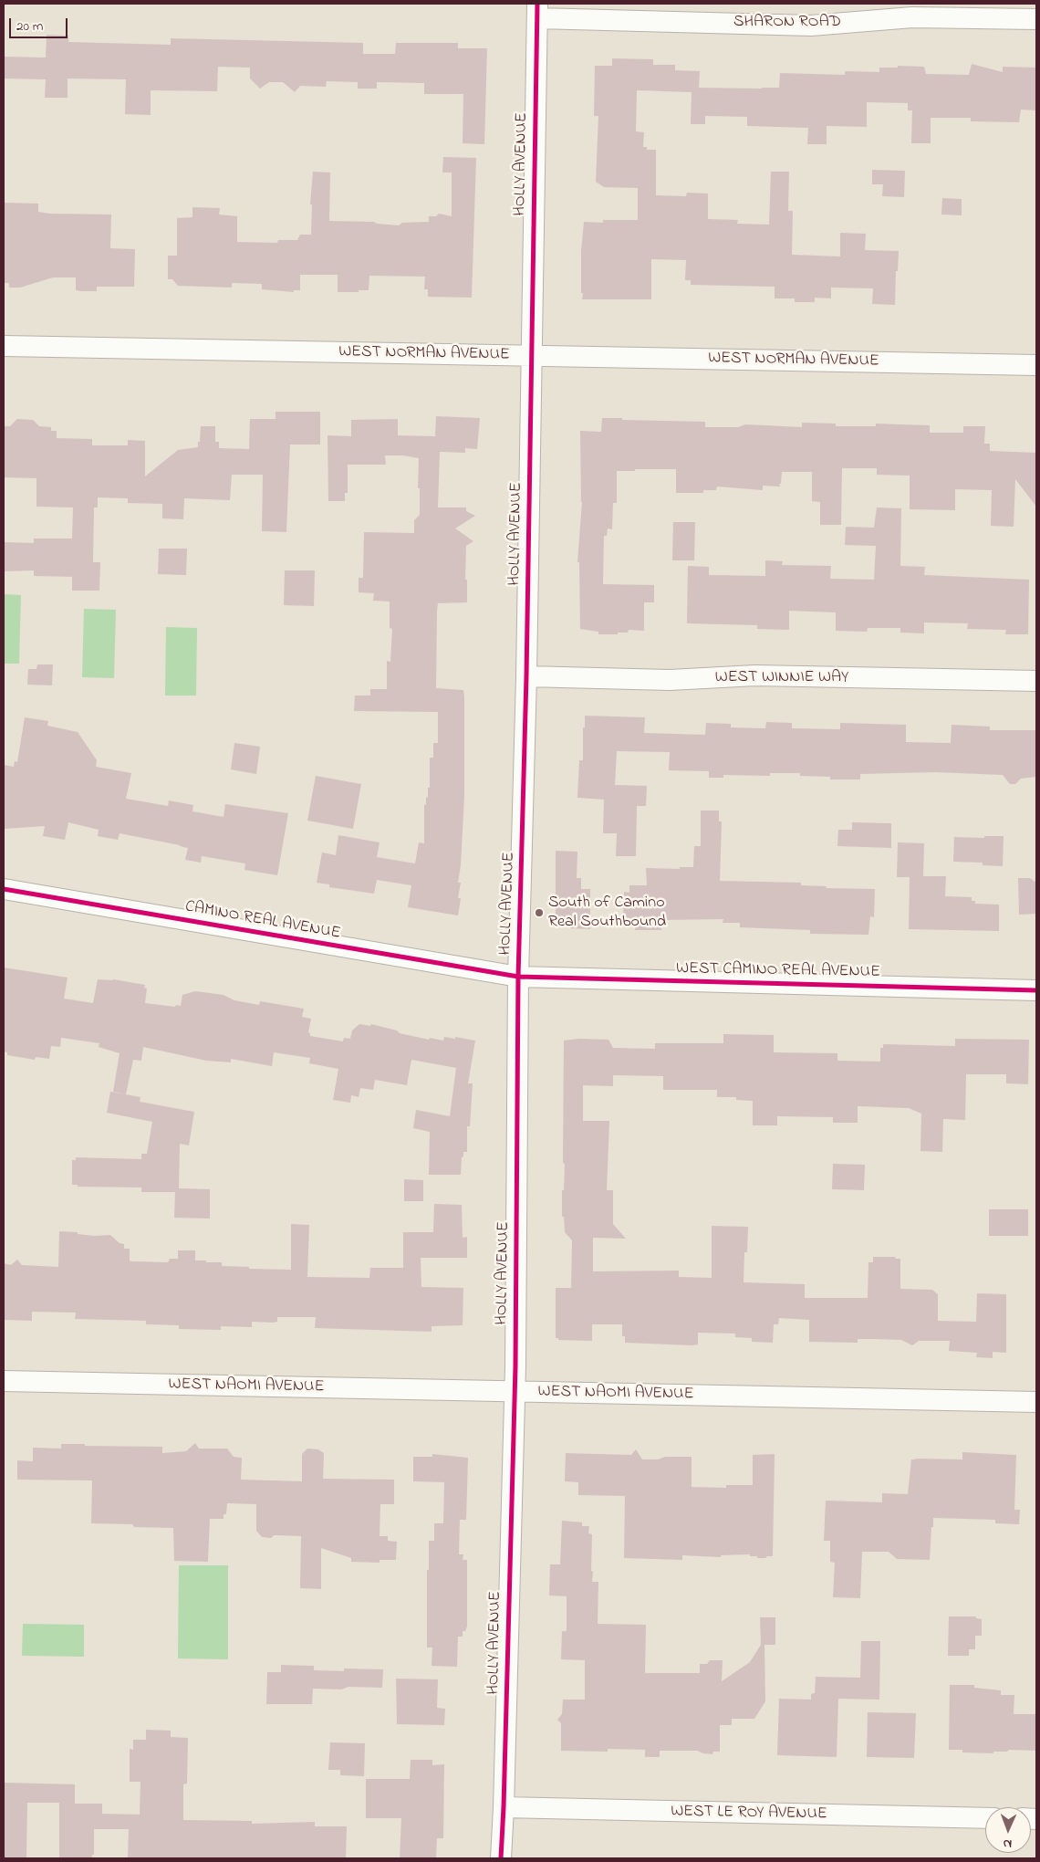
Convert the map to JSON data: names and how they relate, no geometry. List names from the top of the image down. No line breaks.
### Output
{"streets":{"street":["SHARON ROAD","HOLLY AVENUE","WEST NORMAN AVENUE","WEST WINNIE WAY","CAMINO REAL AVENUE","WEST CAMINO REAL AVENUE","WEST NAOMI AVENUE","WEST LE ROY AVENUE"]},"crossings":[["SHARON ROAD","HOLLY AVENUE"],["HOLLY AVENUE","WEST NORMAN AVENUE"],["HOLLY AVENUE","WEST WINNIE WAY"],["HOLLY AVENUE","CAMINO REAL AVENUE"],["HOLLY AVENUE","WEST CAMINO REAL AVENUE"],["HOLLY AVENUE","WEST NAOMI AVENUE"],["HOLLY AVENUE","WEST LE ROY AVENUE"],["CAMINO REAL AVENUE","WEST CAMINO REAL AVENUE"]],"places":["South of Camino Real Southbound"],"scale_bar":"20 m","north":"bottom"}
